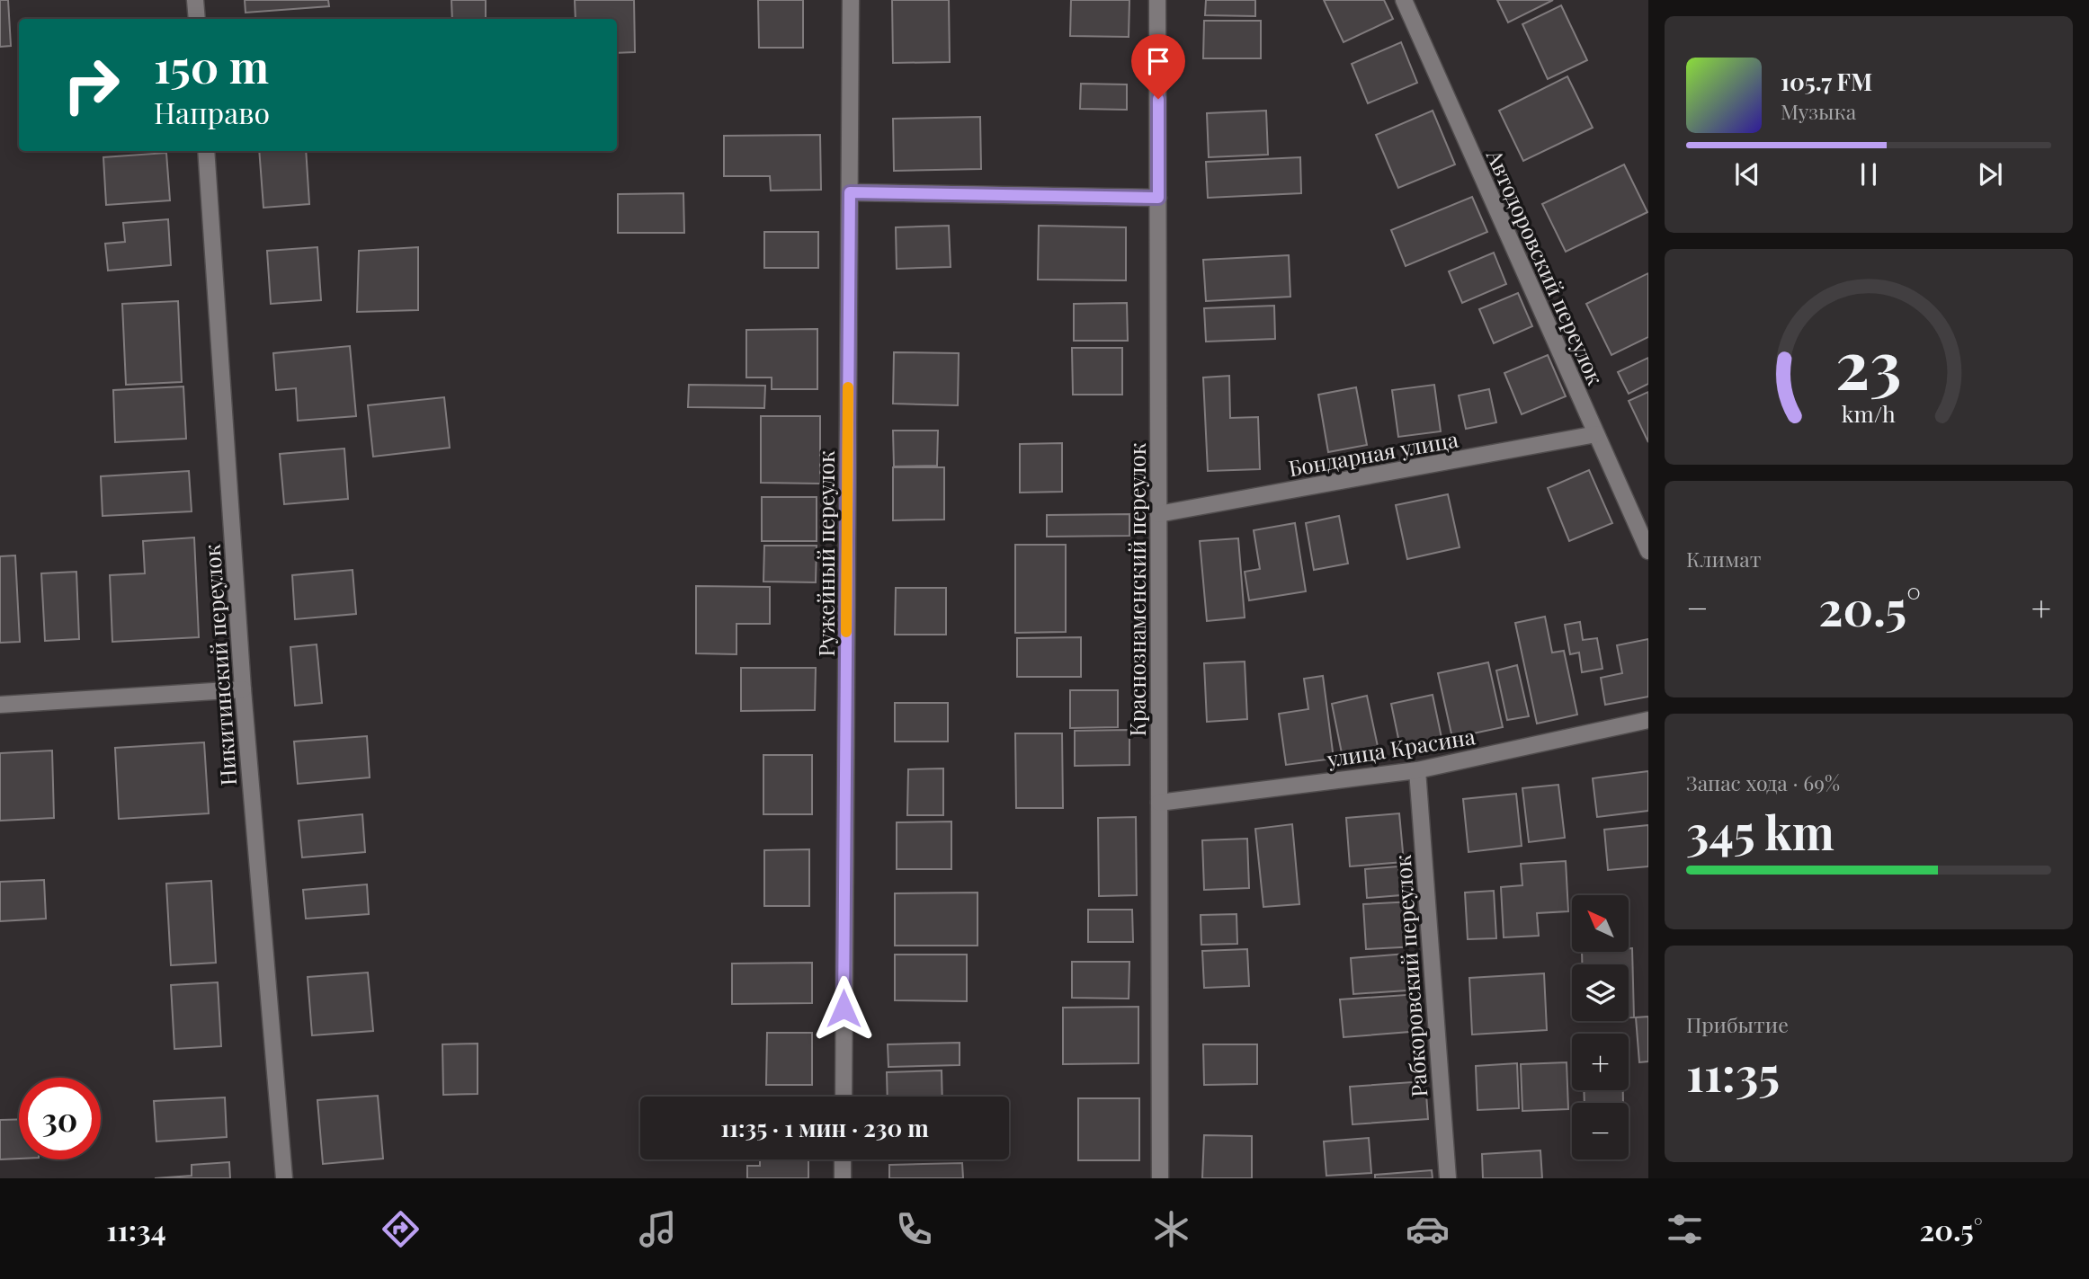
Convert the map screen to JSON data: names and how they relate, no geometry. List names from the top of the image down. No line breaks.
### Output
{"streets":{"street":["Автодоровский переулок","Бондарная улица","Ружейный переулок","Краснознаменский переулок","Никитинский переулок","улица Красина","Рабкоровский переулок"]},"crossings":[["Автодоровский переулок","Бондарная улица"],["Бондарная улица","Краснознаменский переулок"],["Краснознаменский переулок","улица Красина"],["улица Красина","Рабкоровский переулок"]],"north":"top left","page":{"turn":["150 m","Направо"],"song":["105.7 FM","Музыка"],"tile":["Климат",["Запас хода · 69%","345 km"],["Прибытие","11:35"]],"heat":["−","20.5°","+"],"map_buttons":["+","−"],"limit":"30","trip":"11:35 · 1 мин · 230 m","tabs":["11:34","20.5°"],"gauge":["23","km/h"]}}
